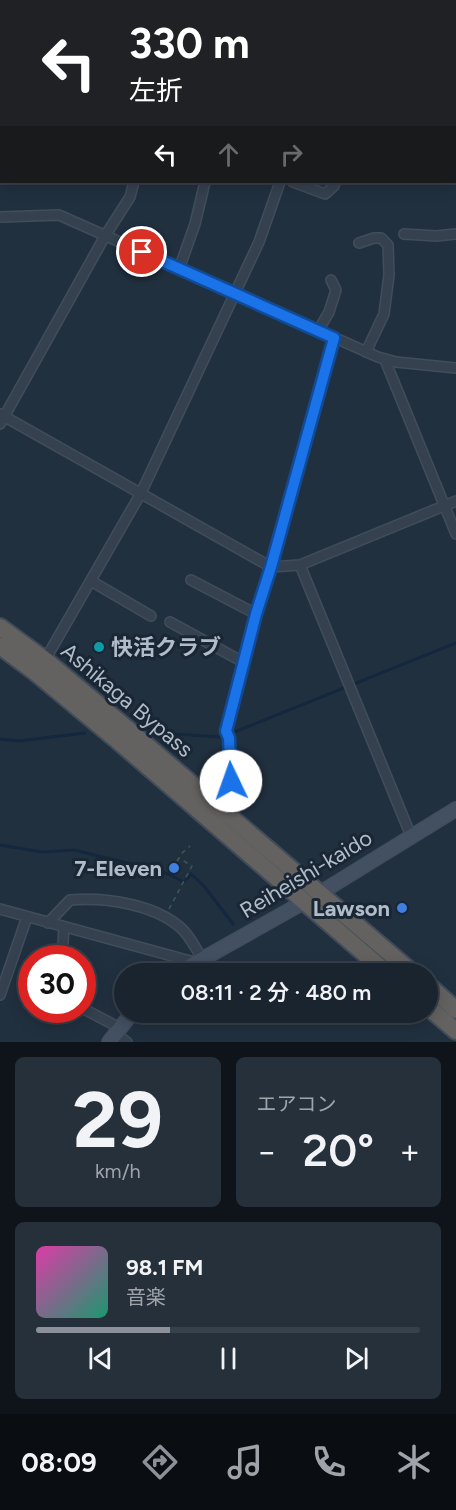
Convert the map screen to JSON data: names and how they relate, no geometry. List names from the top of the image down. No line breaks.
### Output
{"streets":{"highway":["Ashikaga Bypass"],"main road":["Reiheishi-kaido"]},"crossings":[["Ashikaga Bypass","Reiheishi-kaido"]],"places":["快活クラブ","7-Eleven","Lawson"],"page":{"turn":["330 m","左折"],"limit":"30","trip":"08:11 · 2 分 · 480 m","tile":[["29","km/h"],"エアコン"],"heat":["−","20°","+"],"song":["98.1 FM","音楽"],"tabs":"08:09"}}
